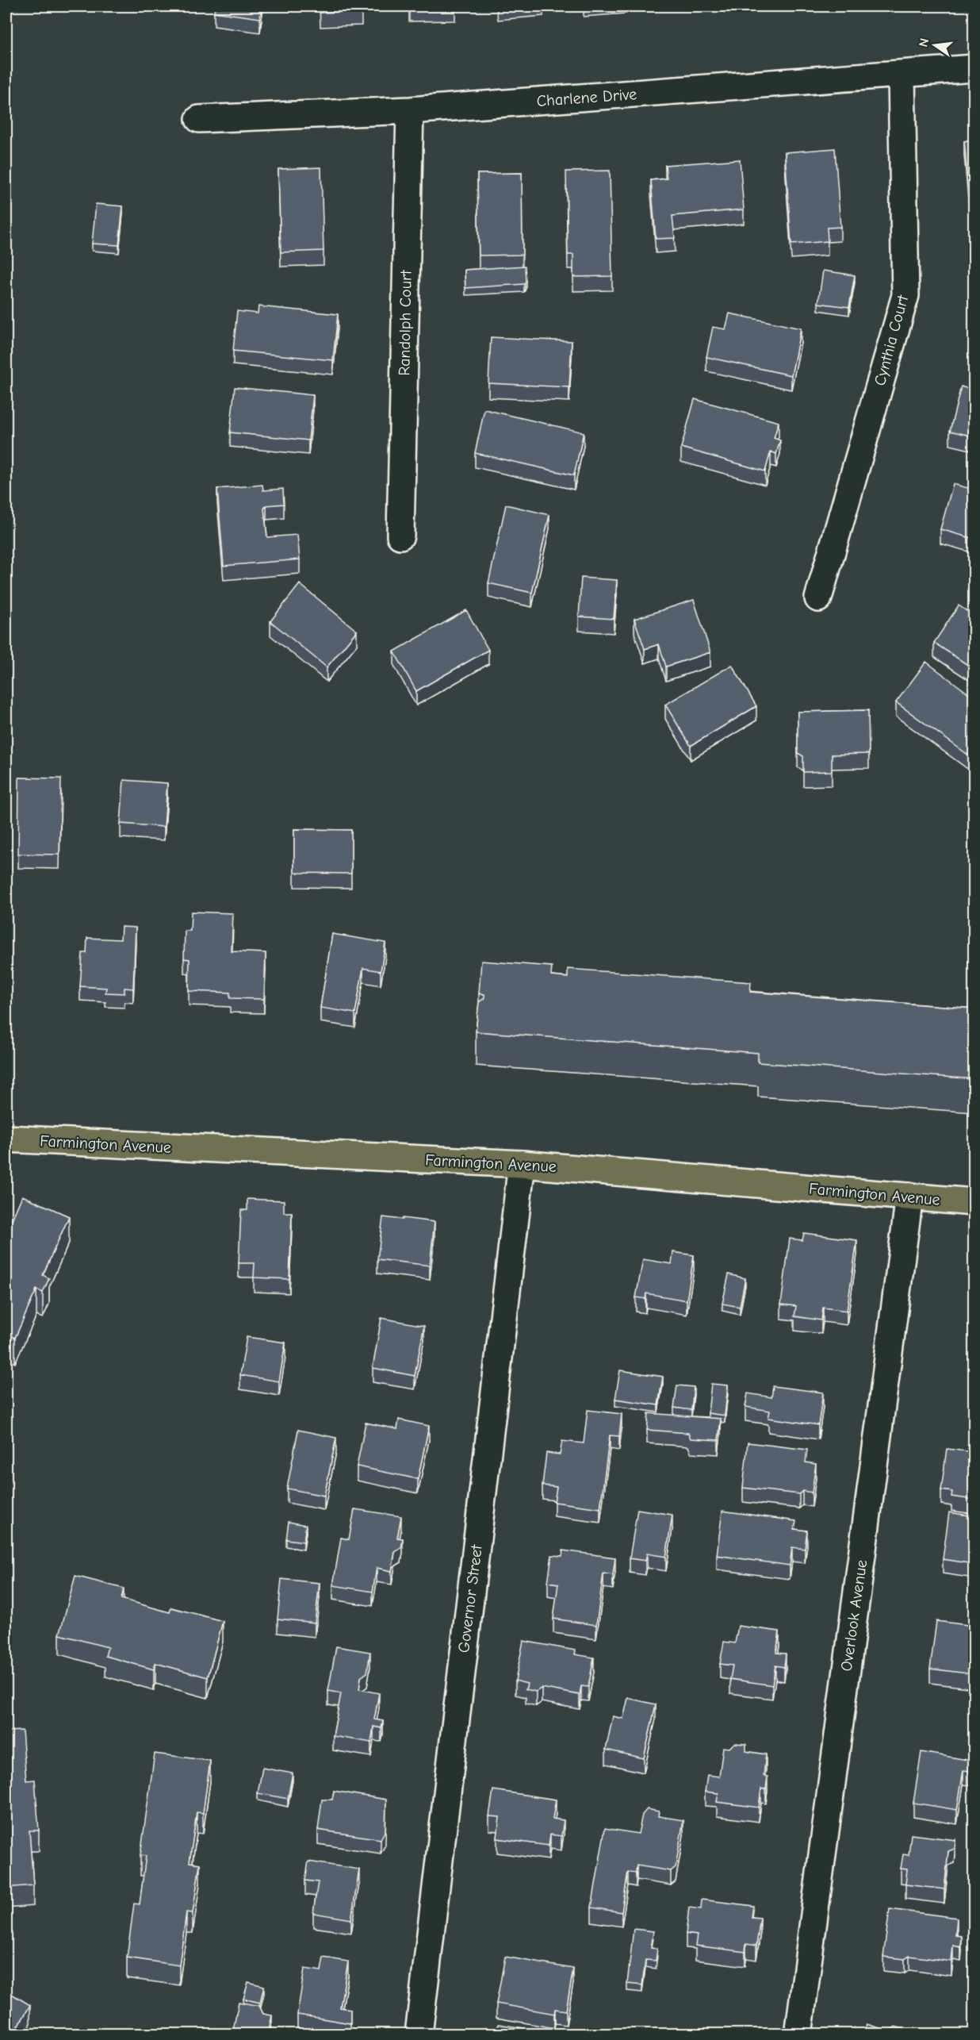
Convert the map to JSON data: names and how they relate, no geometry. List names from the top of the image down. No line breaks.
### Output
{"streets":{"main road":["Farmington Avenue"],"street":["Charlene Drive","Randolph Court","Cynthia Court","Governor Street","Overlook Avenue"]},"crossings":[["Charlene Drive","Randolph Court"],["Charlene Drive","Cynthia Court"],["Farmington Avenue","Governor Street"],["Farmington Avenue","Overlook Avenue"]],"north":"left"}
